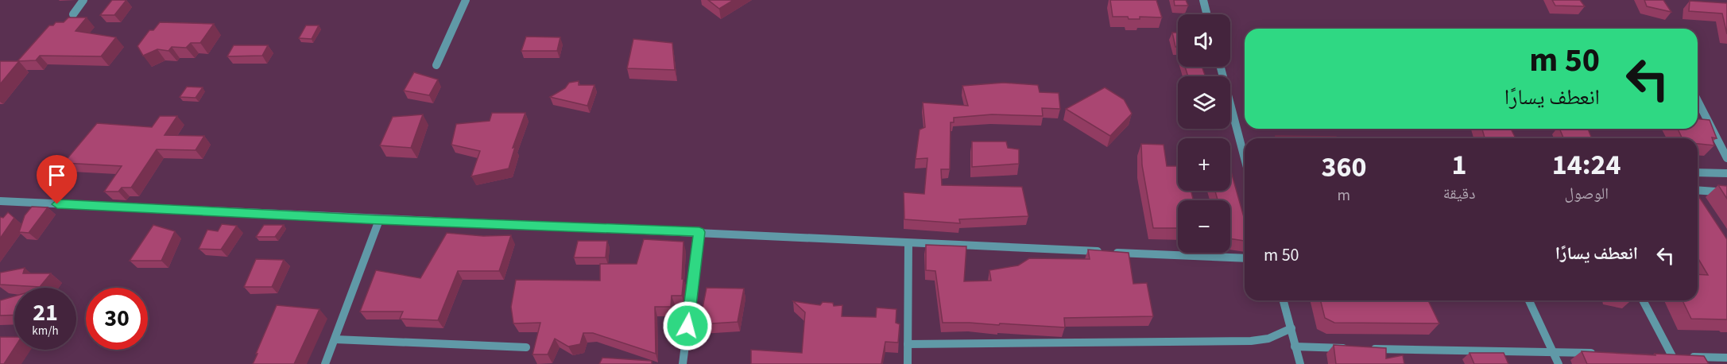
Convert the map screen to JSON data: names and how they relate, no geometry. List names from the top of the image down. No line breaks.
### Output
{"page":{"map_buttons":["+","−"],"turn":["50 m","انعطف يسارًا"],"eta":["14:24","الوصول","1","دقيقة","360","m"],"list":[{"name":"انعطف يسارًا","value":"50 m"}],"speed":"21 km/h","limit":"30"}}
